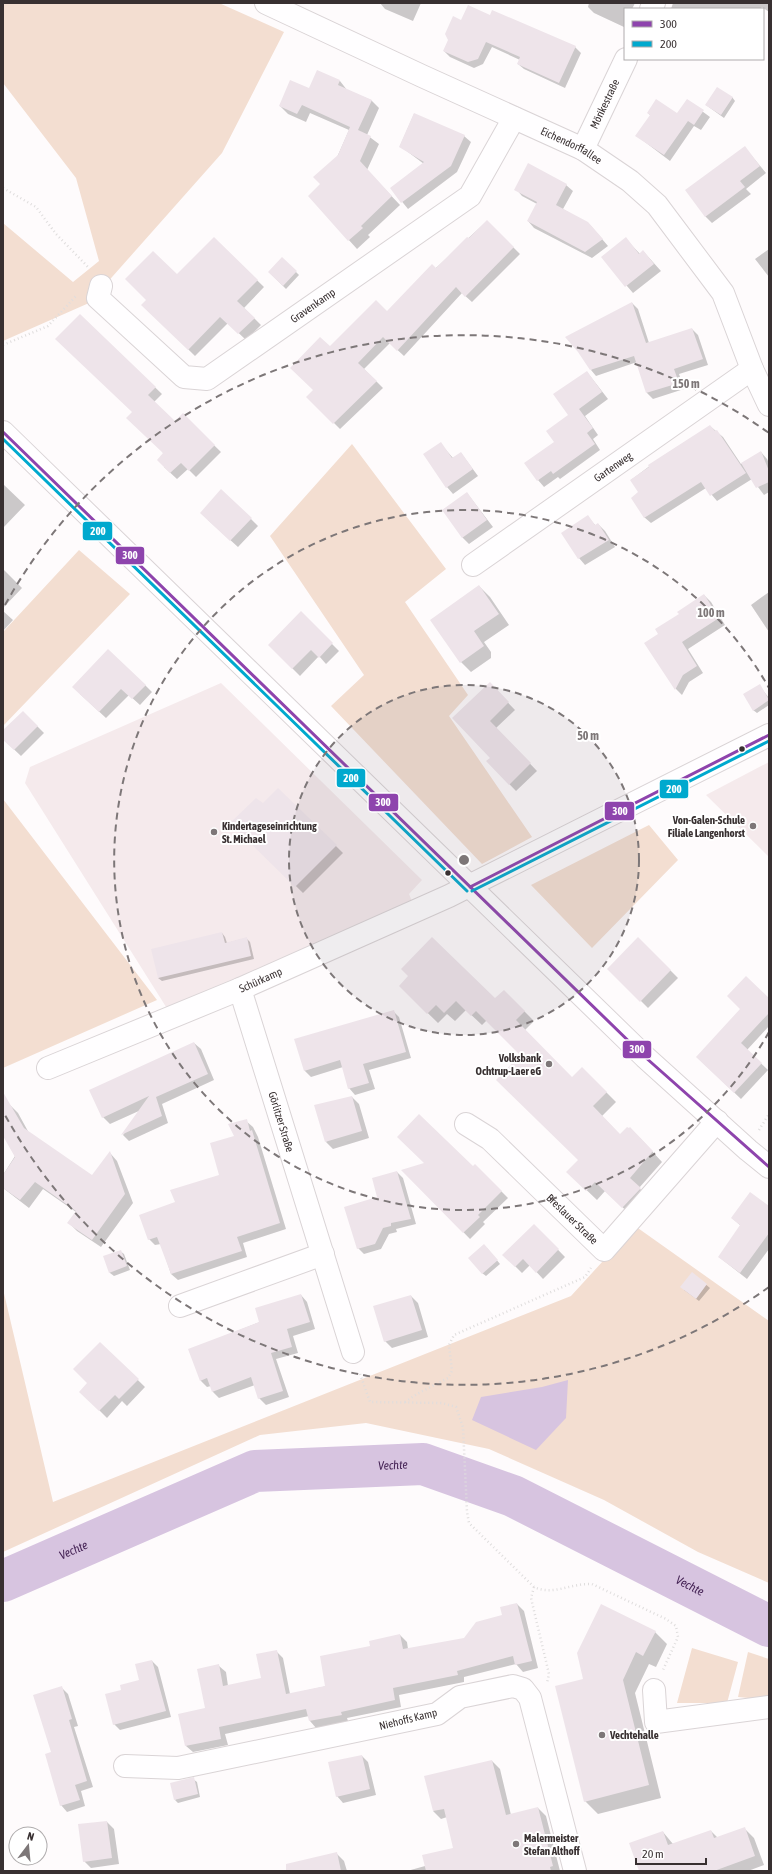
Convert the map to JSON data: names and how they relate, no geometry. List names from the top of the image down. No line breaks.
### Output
{"streets":{"street":["Mörikestraße","Eichendorffallee","Gravenkamp","Gartenweg","Schürkamp","Görlitzer Straße","Breslauer Straße","Niehoffs Kamp"]},"crossings":[["Mörikestraße","Eichendorffallee"],["Eichendorffallee","Gravenkamp"],["Eichendorffallee","Gartenweg"],["Schürkamp","Görlitzer Straße"]],"water":["Vechte"],"places":["Von-Galen-Schule Filiale Langenhorst","Kindertageseinrichtung St. Michael","Volksbank Ochtrup-Laer eG","Vechtehalle","Malermeister Stefan Althoff"],"lines":["transit line 300","transit line 200"],"legend":["300","200"],"scale_bar":"20 m","north":"top","rings":["150 m","100 m","50 m"]}
